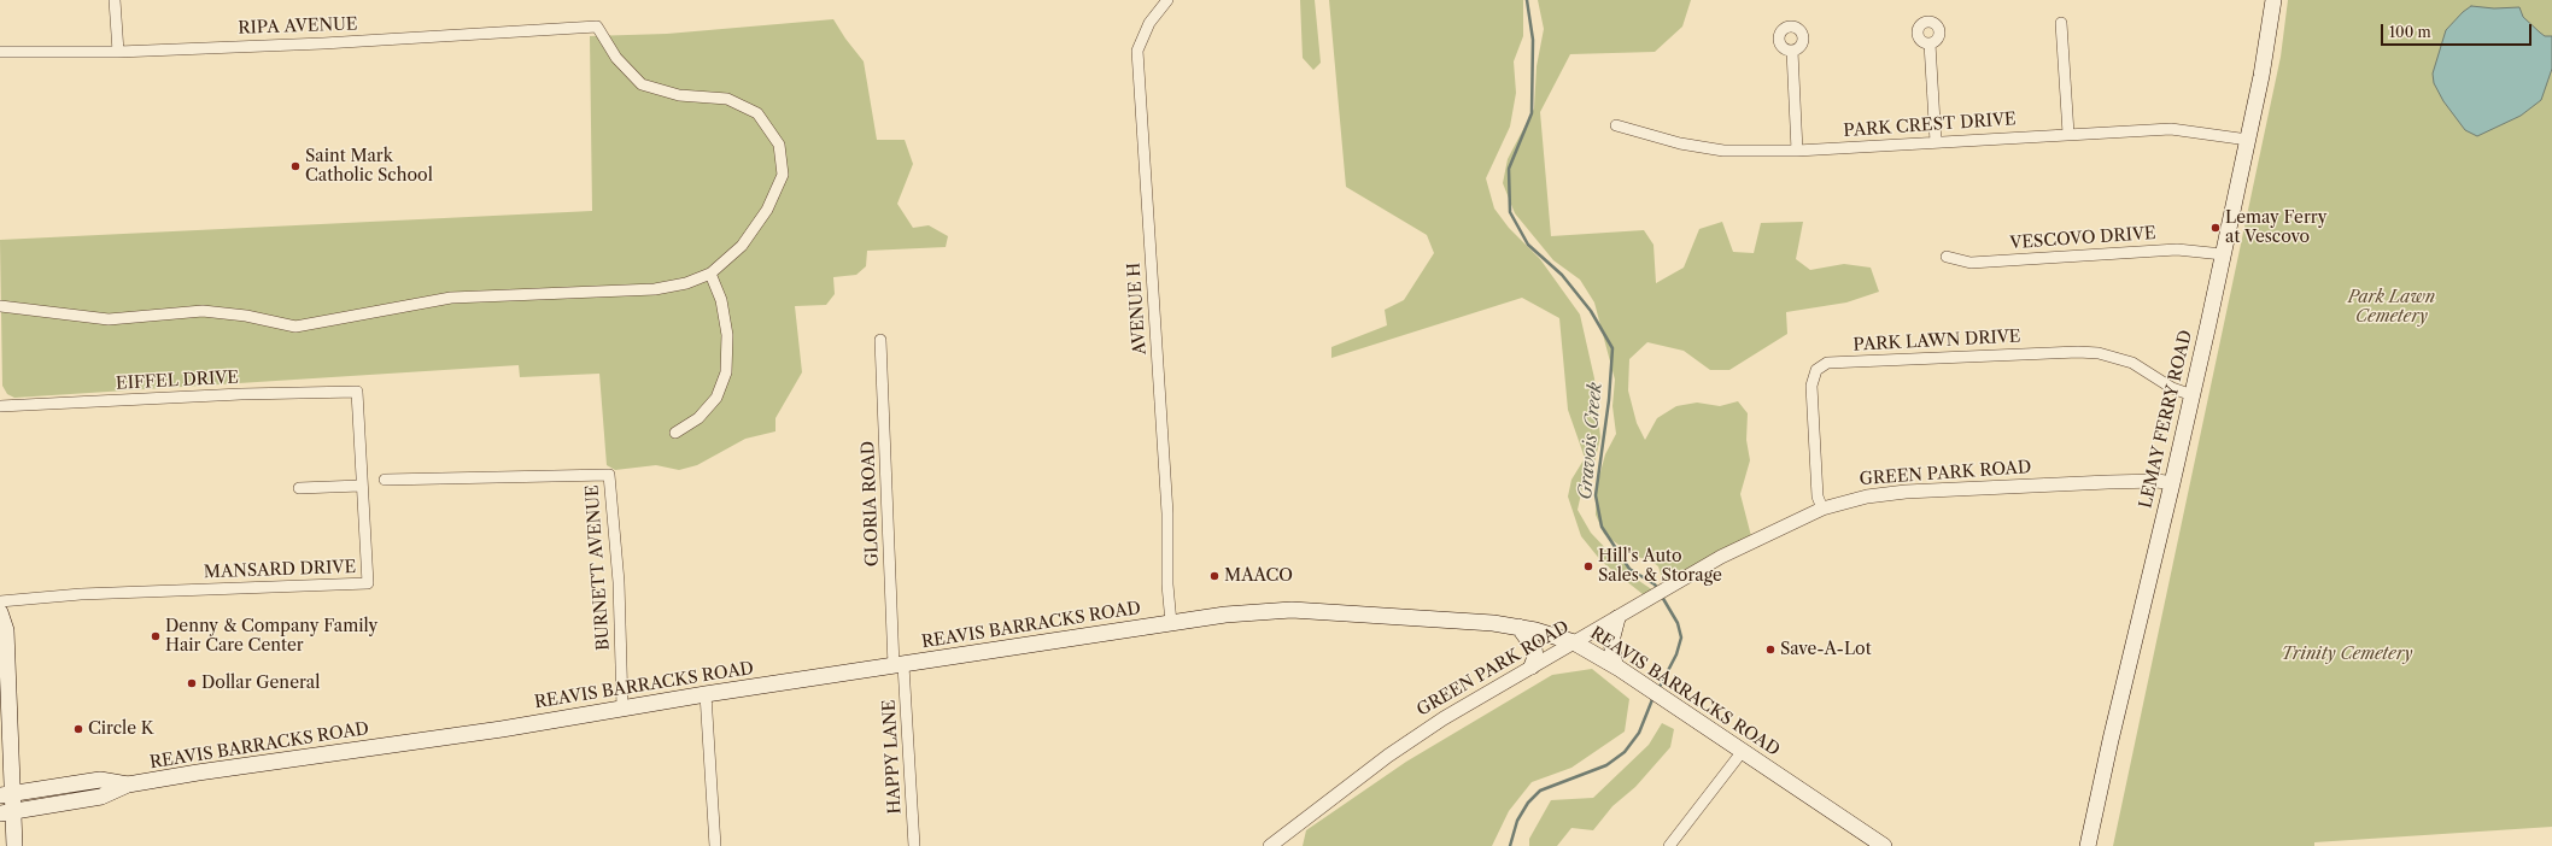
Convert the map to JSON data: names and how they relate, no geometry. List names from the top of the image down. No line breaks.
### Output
{"streets":{"main road":["LEMAY FERRY ROAD","REAVIS BARRACKS ROAD"],"street":["RIPA AVENUE","PARK CREST DRIVE","VESCOVO DRIVE","AVENUE H","PARK LAWN DRIVE","EIFFEL DRIVE","GREEN PARK ROAD","GLORIA ROAD","BURNETT AVENUE","MANSARD DRIVE","HAPPY LANE"]},"crossings":[["PARK CREST DRIVE","LEMAY FERRY ROAD"],["VESCOVO DRIVE","LEMAY FERRY ROAD"],["AVENUE H","REAVIS BARRACKS ROAD"],["PARK LAWN DRIVE","LEMAY FERRY ROAD"],["PARK LAWN DRIVE","GREEN PARK ROAD"],["EIFFEL DRIVE","MANSARD DRIVE"],["LEMAY FERRY ROAD","GREEN PARK ROAD"],["GREEN PARK ROAD","REAVIS BARRACKS ROAD"],["GLORIA ROAD","REAVIS BARRACKS ROAD"],["GLORIA ROAD","HAPPY LANE"],["BURNETT AVENUE","REAVIS BARRACKS ROAD"],["REAVIS BARRACKS ROAD","HAPPY LANE"]],"water":["Gravois Creek"],"parks":["Park Lawn Cemetery","Trinity Cemetery"],"places":["Saint Mark Catholic School","Lemay Ferry at Vescovo","Hill's Auto Sales & Storage","MAACO","Denny & Company Family Hair Care Center","Save-A-Lot","Dollar General","Circle K"],"scale_bar":"100 m"}
